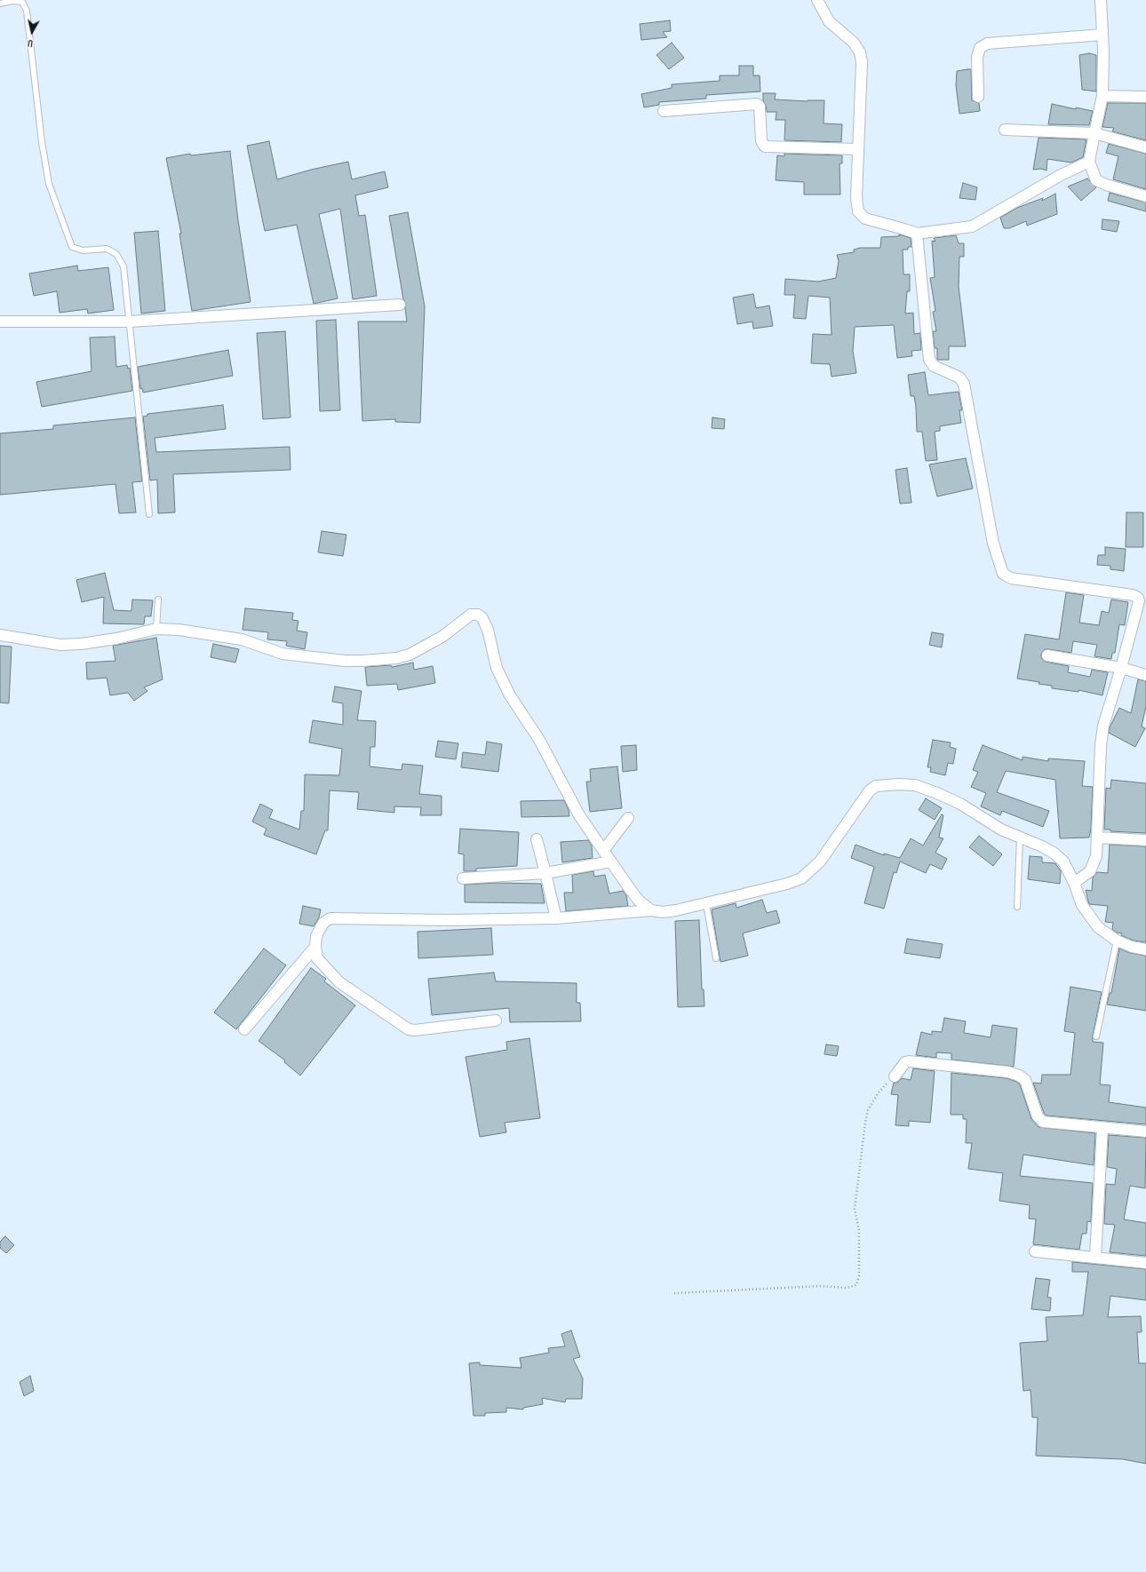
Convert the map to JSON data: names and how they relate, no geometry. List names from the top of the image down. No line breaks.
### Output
{"north":"bottom"}
